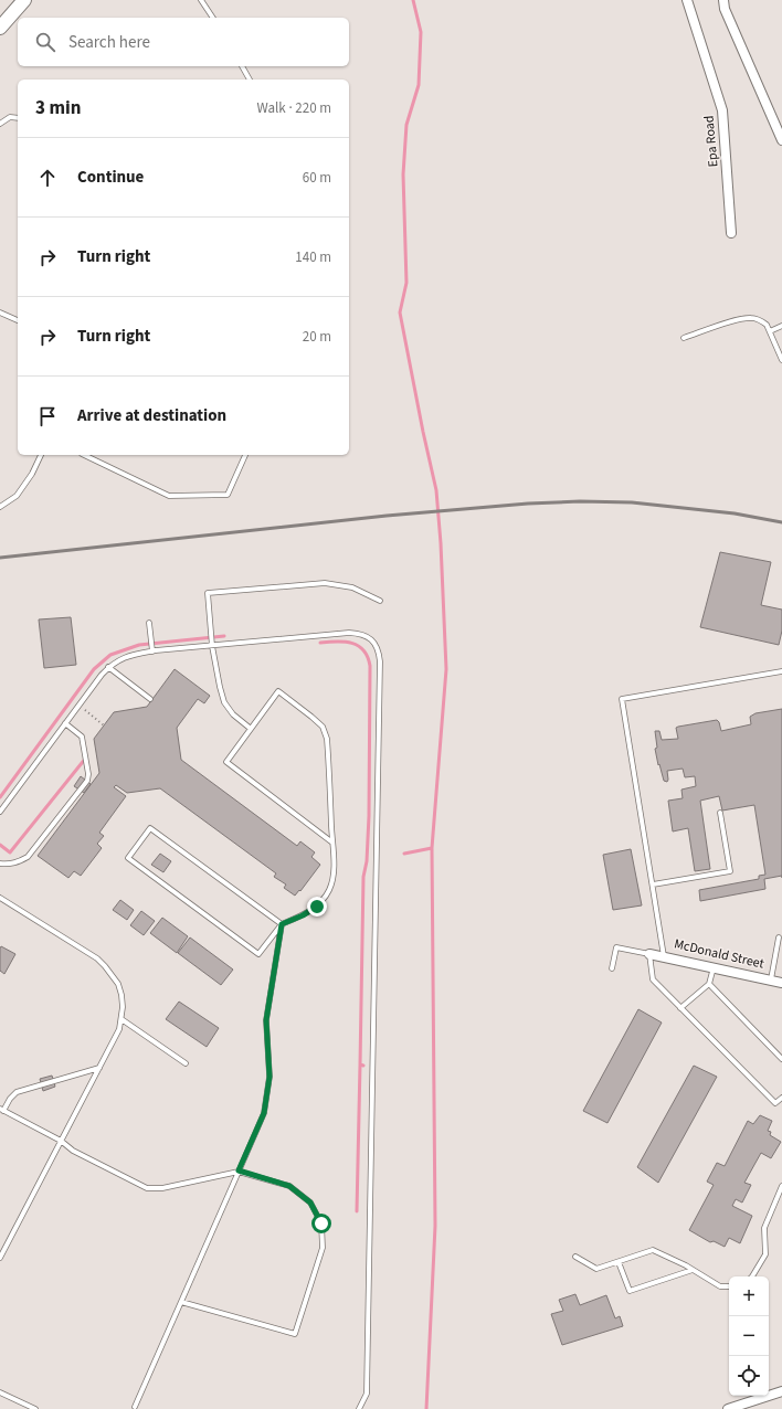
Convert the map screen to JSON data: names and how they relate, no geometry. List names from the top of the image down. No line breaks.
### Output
{"streets":{"street":["Epa Road","McDonald Street"]},"page":{"search":"Search here","heading":["3 min","Walk · 220 m"],"list":[["Continue","60 m"],["Turn right","140 m"],["Turn right","20 m"],"Arrive at destination"],"map_buttons":["+","−"]}}
